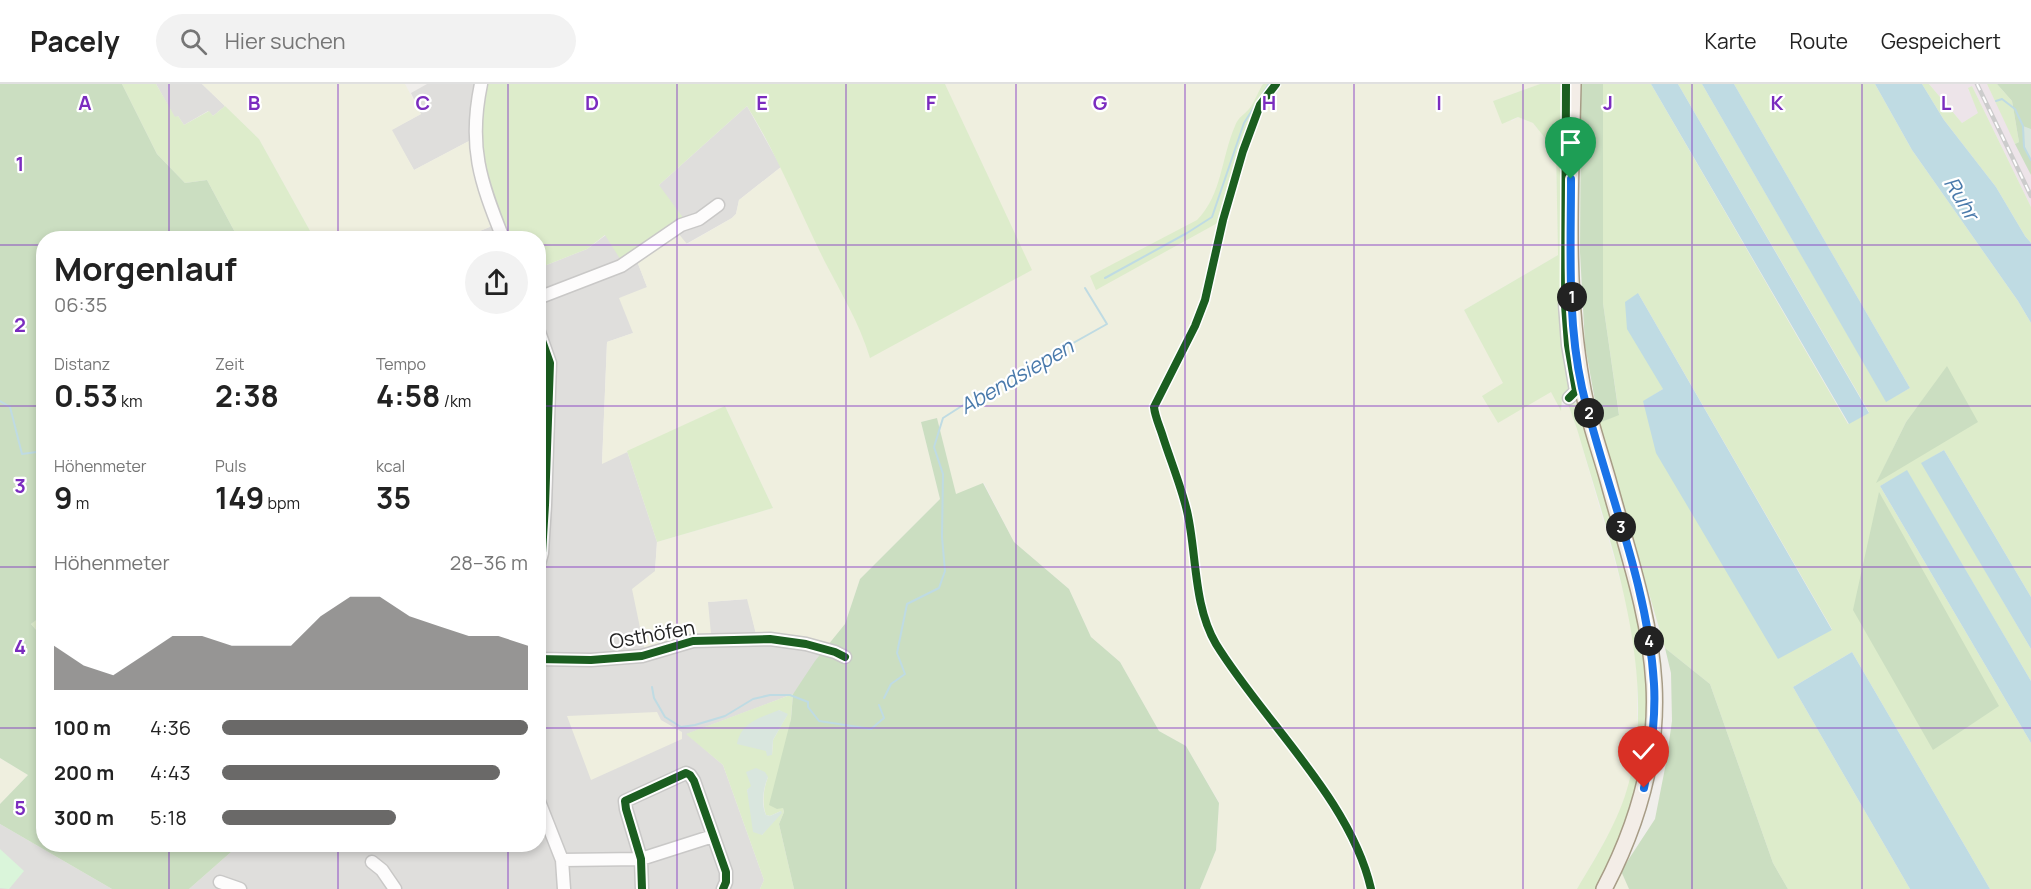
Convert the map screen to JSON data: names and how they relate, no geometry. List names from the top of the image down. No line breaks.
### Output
{"streets":{"street":["Osthöfen"]},"water":["Ruhr","Abendsiepen"],"page":{"header":"Pacely","search":"Hier suchen","nav":["Karte","Route","Gespeichert"],"heading":["Morgenlauf","06:35"],"pins":["1","2","3","4"],"stats":[["Distanz","0.53 km"],["Zeit","2:38"],["Tempo","4:58 /km"],["Höhenmeter","9 m"],["Puls","149 bpm"],["kcal","35"]],"chart":["Höhenmeter","28–36 m"],"list":[{"name":"100 m","note":"4:36"},{"name":"200 m","note":"4:43"},{"name":"300 m","note":"5:18"}]},"grid":{"columns":["A","B","C","D","E","F","G","H","I","J","K","L"],"rows":["1","2","3","4","5"]}}
